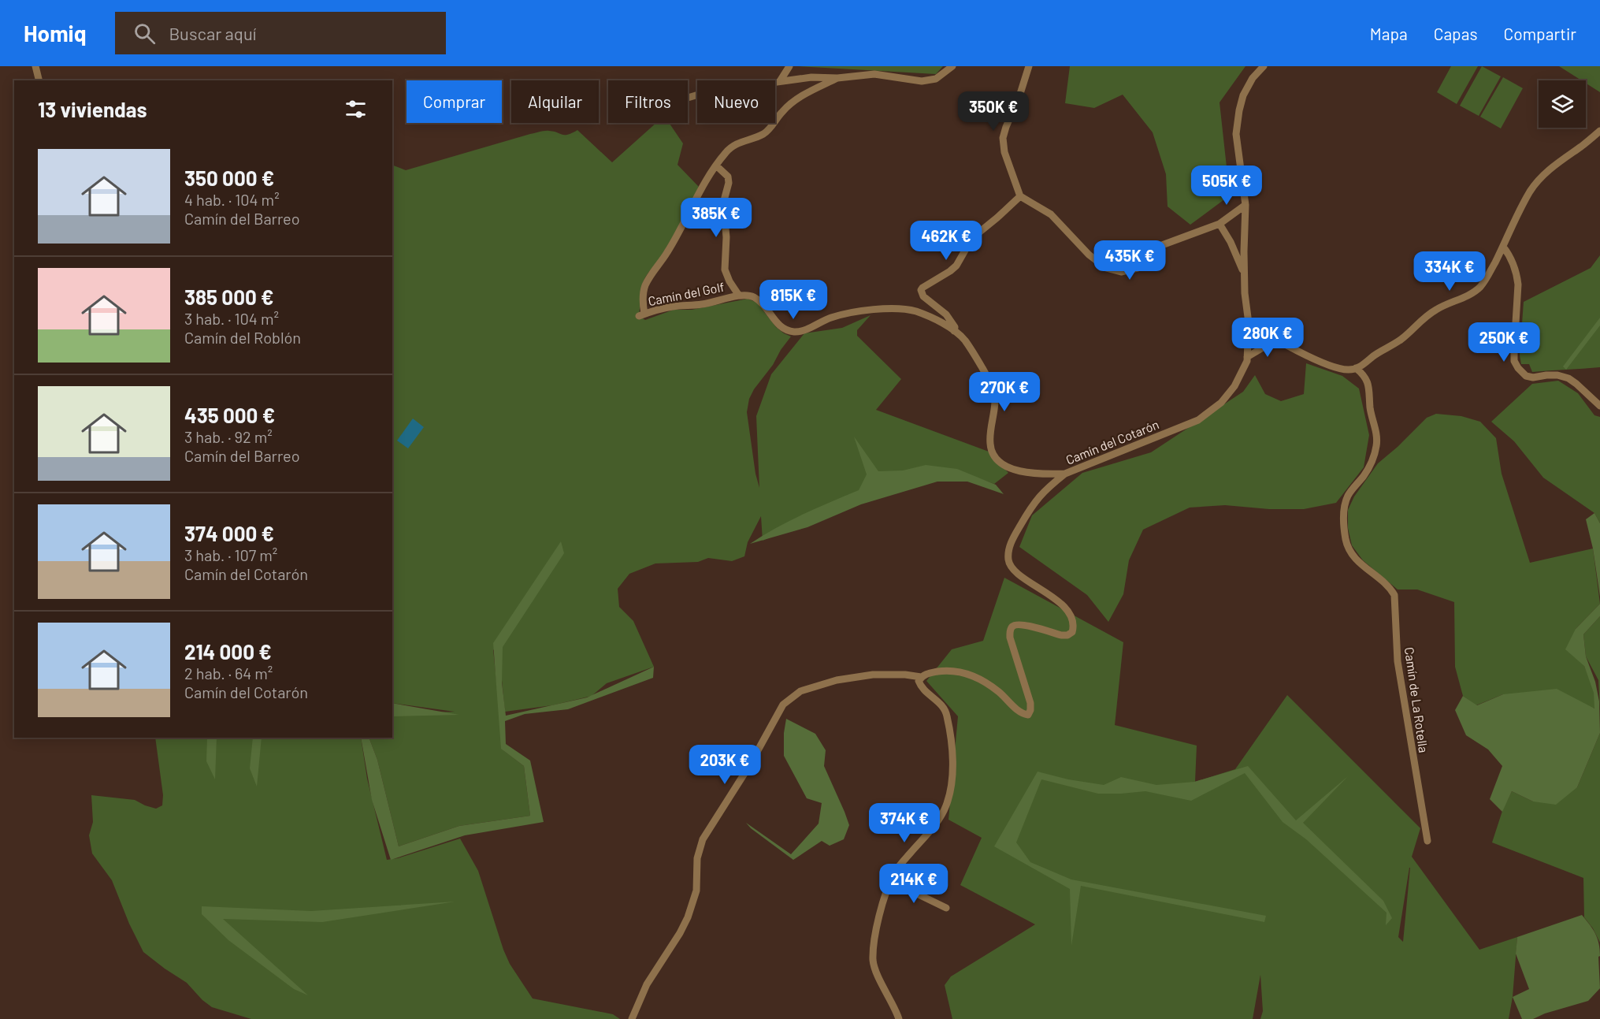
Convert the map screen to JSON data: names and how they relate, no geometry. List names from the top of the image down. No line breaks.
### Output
{"streets":{"street":["Camín del Golf","Camín del Cotarón","Camín de La Rotella"]},"crossings":[["Camín del Golf","Camín del Cotarón"]],"page":{"header":"Homiq","search":"Buscar aquí","nav":["Mapa","Capas","Compartir"],"chip":["Comprar","Alquilar","Filtros","Nuevo"],"heading":"13 viviendas","price":["350K €","505K €","385K €","462K €","435K €","334K €","815K €","280K €","250K €","270K €","203K €","374K €","214K €"],"list":[{"name":"350 000 €","note":"4 hab. · 104 m² · Camín del Barreo"},{"name":"385 000 €","note":"3 hab. · 104 m² · Camín del Roblón"},{"name":"435 000 €","note":"3 hab. · 92 m² · Camín del Barreo"},{"name":"374 000 €","note":"3 hab. · 107 m² · Camín del Cotarón"},{"name":"214 000 €","note":"2 hab. · 64 m² · Camín del Cotarón"}]}}
